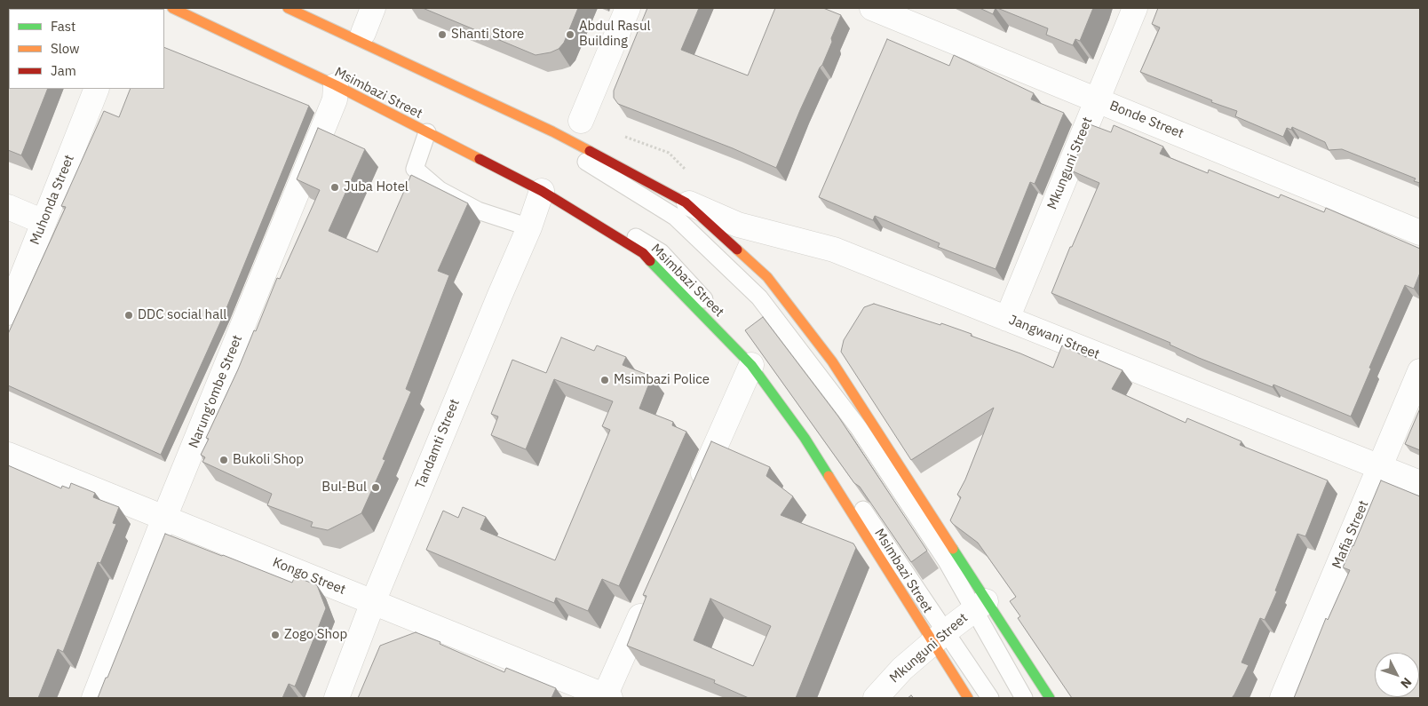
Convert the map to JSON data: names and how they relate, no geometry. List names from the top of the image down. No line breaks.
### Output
{"streets":{"street":["Msimbazi Street","Bonde Street","Mkunguni Street","Muhonda Street","Jangwani Street","Narung'ombe Street","Tandamti Street","Mafia Street","Kongo Street"]},"crossings":[["Msimbazi Street","Mkunguni Street"],["Msimbazi Street","Narung'ombe Street"],["Msimbazi Street","Tandamti Street"],["Bonde Street","Mkunguni Street"],["Mkunguni Street","Jangwani Street"],["Jangwani Street","Mafia Street"],["Narung'ombe Street","Kongo Street"],["Tandamti Street","Kongo Street"]],"places":["Shanti Store","Abdul Rasul Building","Juba Hotel","DDC social hall","Msimbazi Police","Bukoli Shop","Bul-Bul","Zogo Shop"],"legend":["Fast","Slow","Jam"],"north":"bottom right"}
